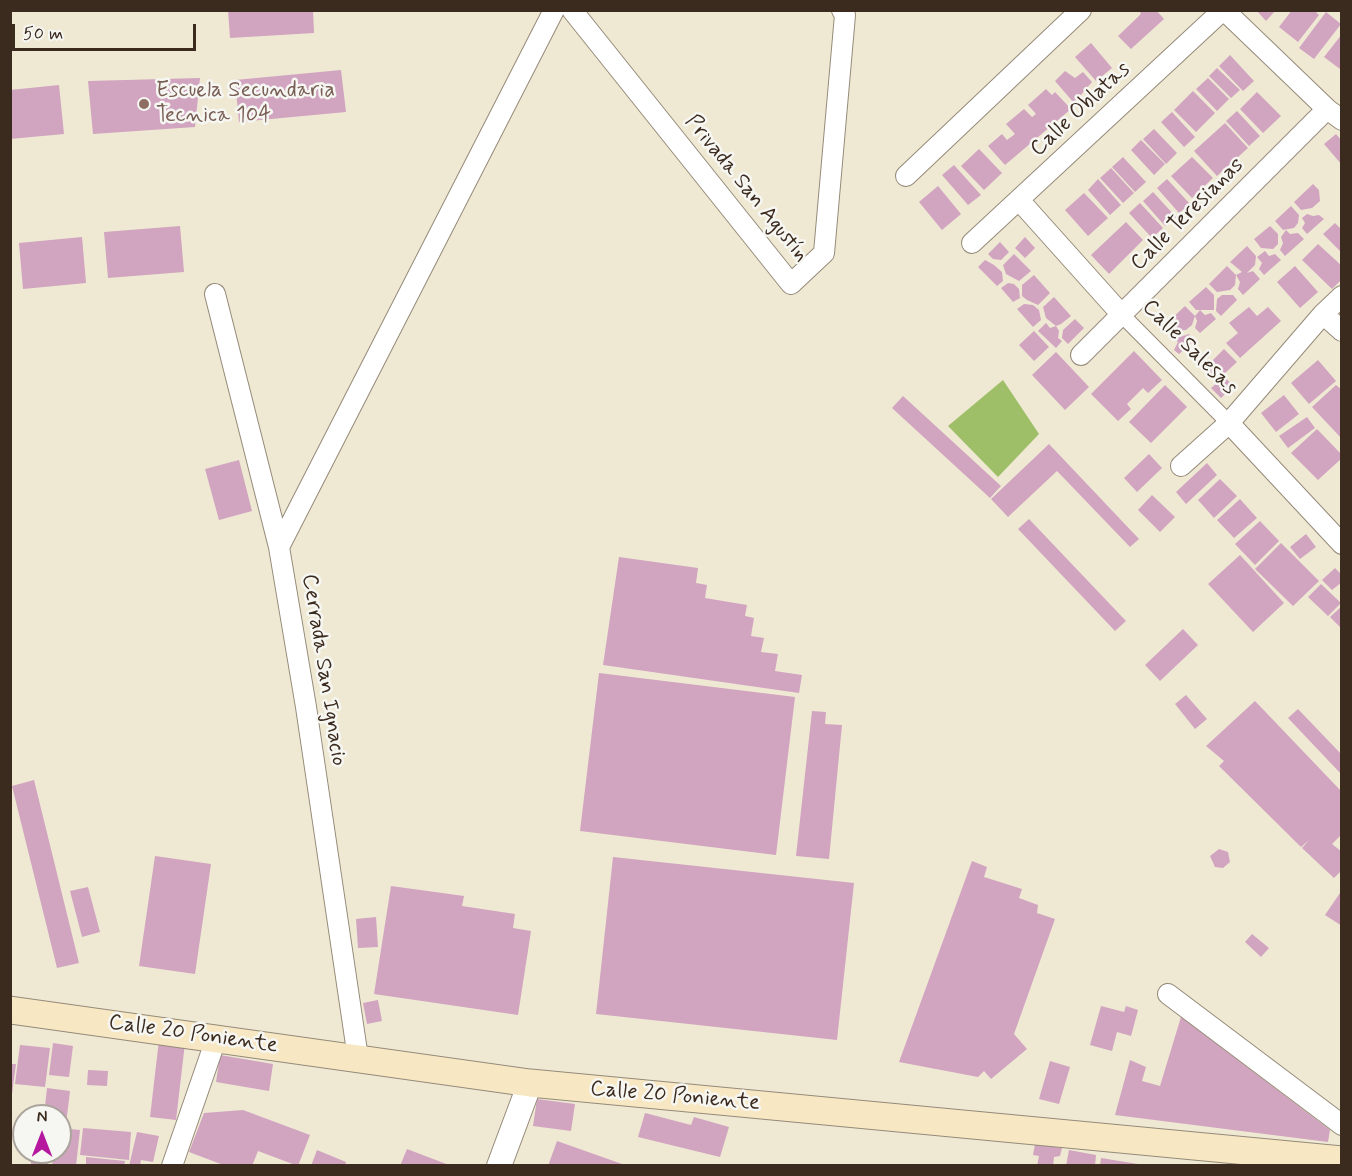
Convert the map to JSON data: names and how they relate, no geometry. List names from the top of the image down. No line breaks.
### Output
{"streets":{"main road":["Calle 20 Poniente"],"street":["Calle Oblatas","Privada San Agustín","Calle Teresianas","Calle Salesas","Cerrada San Ignacio"]},"crossings":[["Calle Oblatas","Calle Salesas"],["Calle Teresianas","Calle Salesas"],["Cerrada San Ignacio","Calle 20 Poniente"]],"places":["Escuela Secundaria Tecnica 104"],"scale_bar":"50 m","north":"top"}
